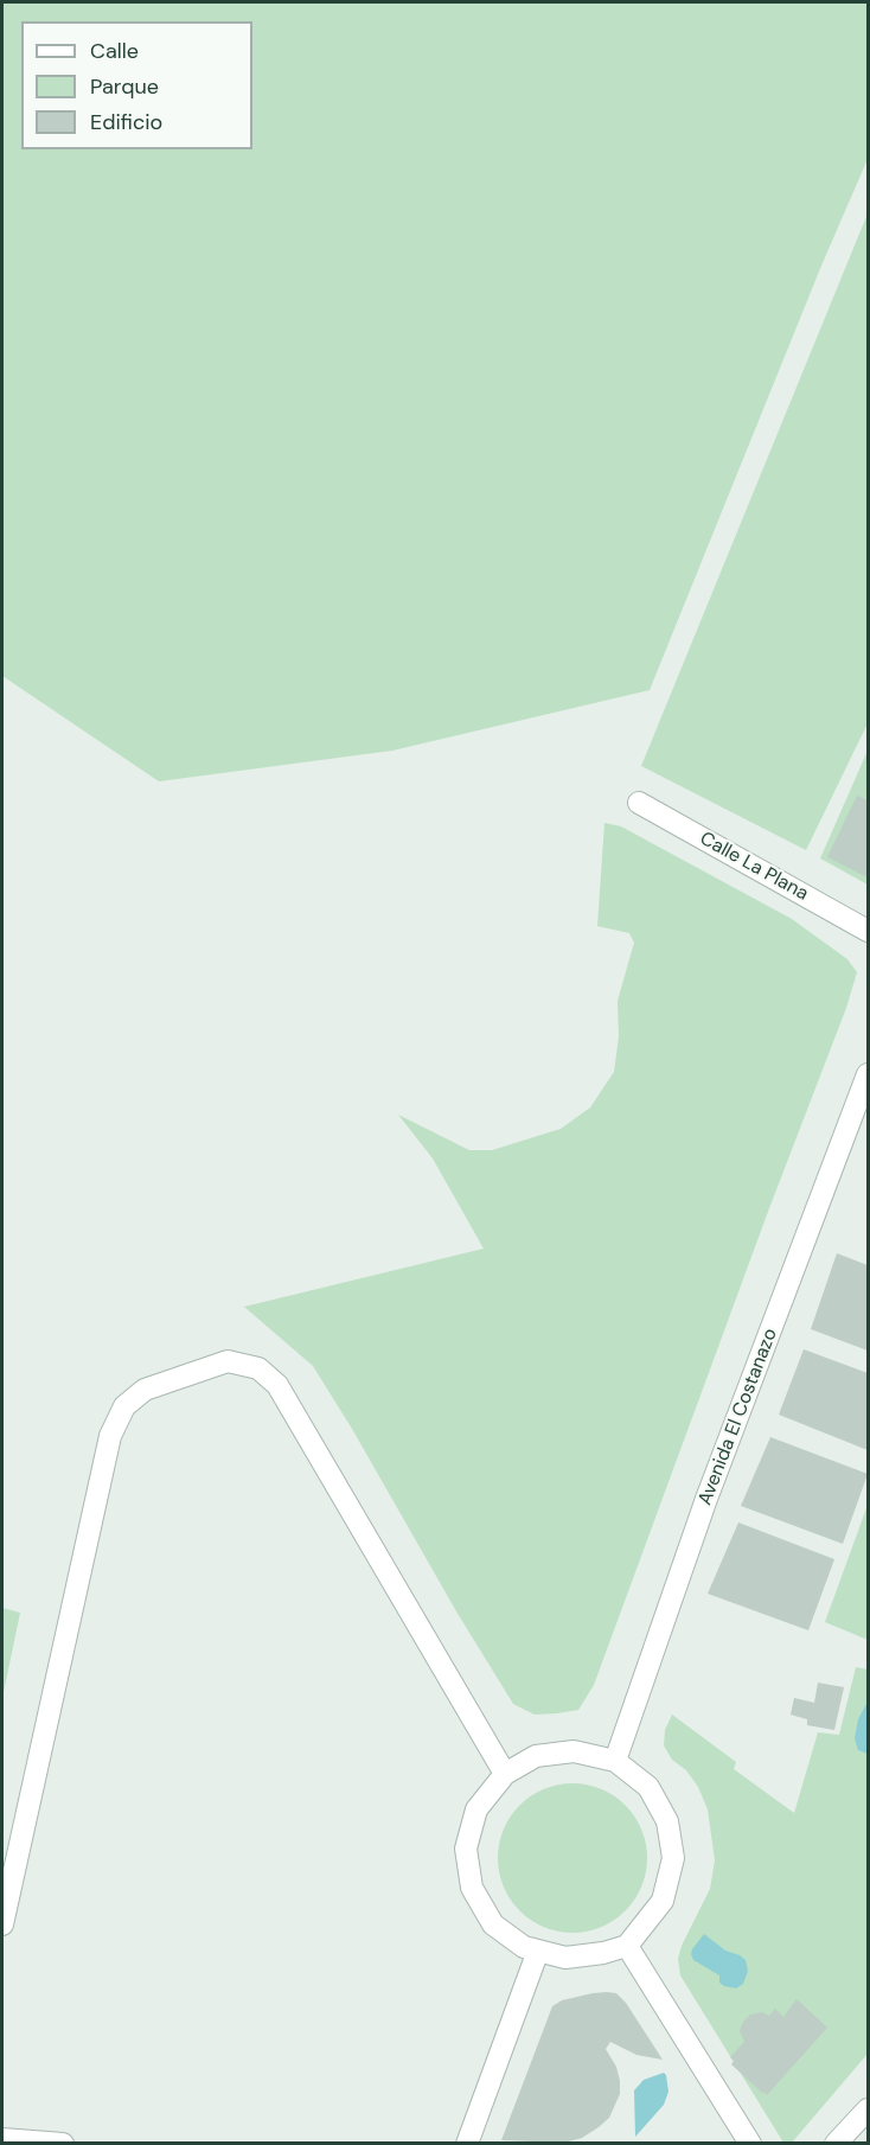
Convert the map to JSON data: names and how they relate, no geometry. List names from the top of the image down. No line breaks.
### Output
{"streets":{"street":["Calle La Plana","Avenida El Costanazo"]},"legend":["Calle","Parque","Edificio"]}
